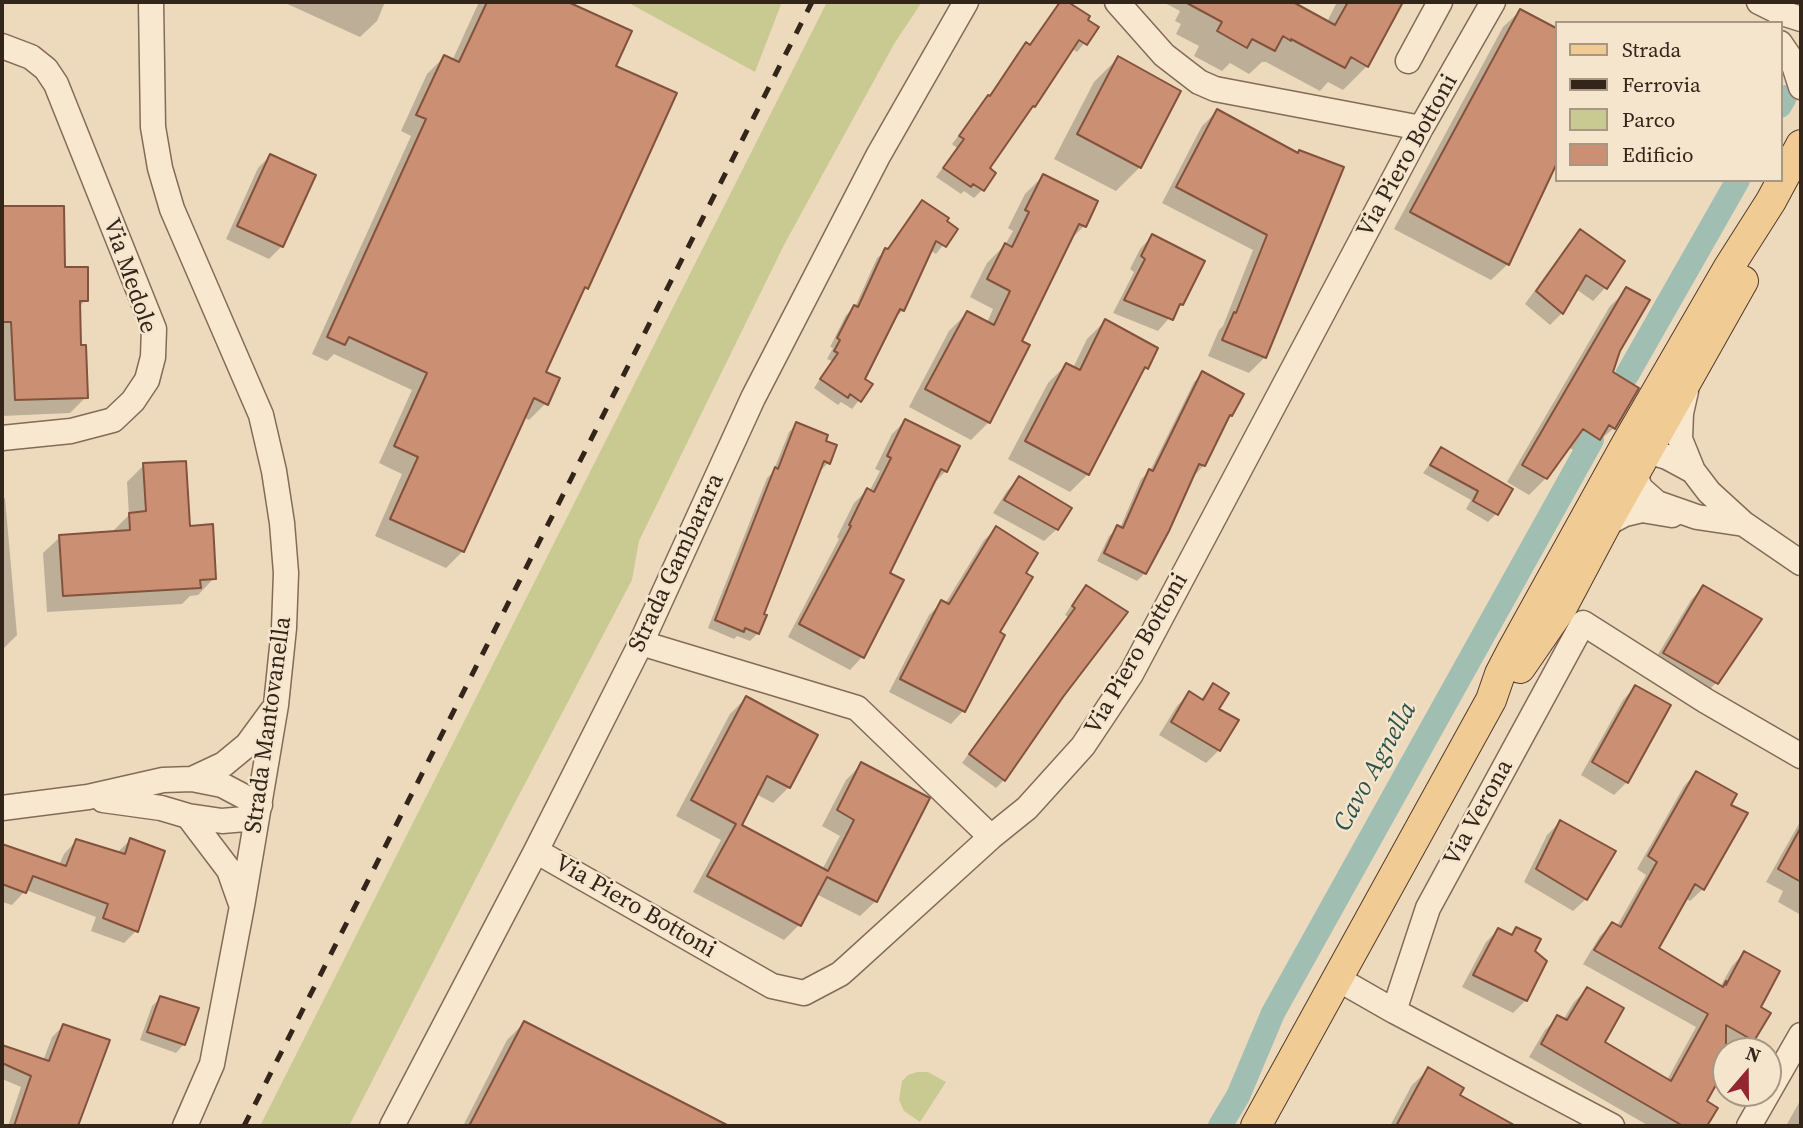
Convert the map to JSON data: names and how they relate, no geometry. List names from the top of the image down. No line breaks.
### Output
{"streets":{"main road":["Via Verona"],"street":["Via Piero Bottoni","Via Medole","Strada Gambarara","Strada Mantovanella"]},"crossings":[["Via Piero Bottoni","Strada Gambarara"]],"water":["Cavo Agnella"],"legend":["Strada","Ferrovia","Parco","Edificio"],"north":"top"}
